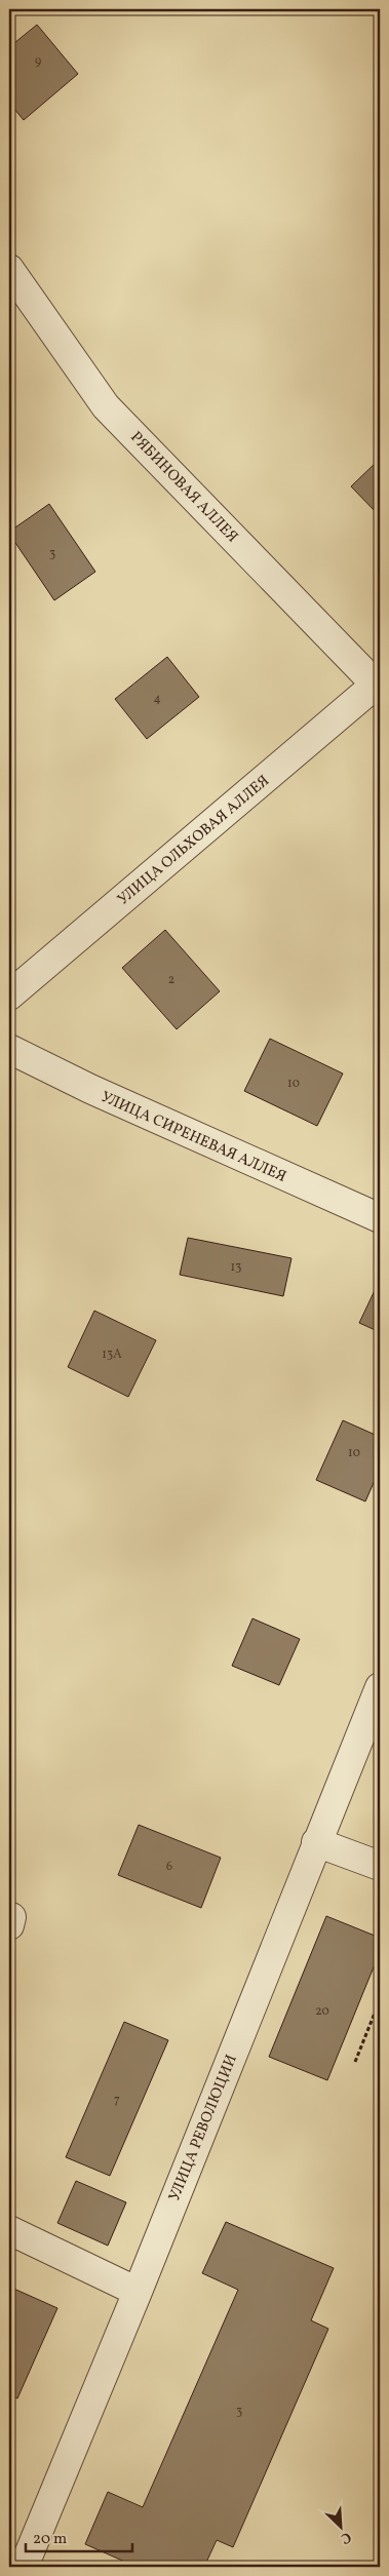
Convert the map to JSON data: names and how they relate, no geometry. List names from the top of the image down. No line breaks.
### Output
{"streets":{"street":["РЯБИНОВАЯ АЛЛЕЯ","УЛИЦА ОЛЬХОВАЯ АЛЛЕЯ","УЛИЦА СИРЕНЕВАЯ АЛЛЕЯ","УЛИЦА РЕВОЛЮЦИИ"]},"crossings":[["РЯБИНОВАЯ АЛЛЕЯ","УЛИЦА ОЛЬХОВАЯ АЛЛЕЯ"]],"house_numbers":["9","3","4","2","10","13","13А","10","6","20","7","3"],"scale_bar":"20 m","north":"bottom right"}
